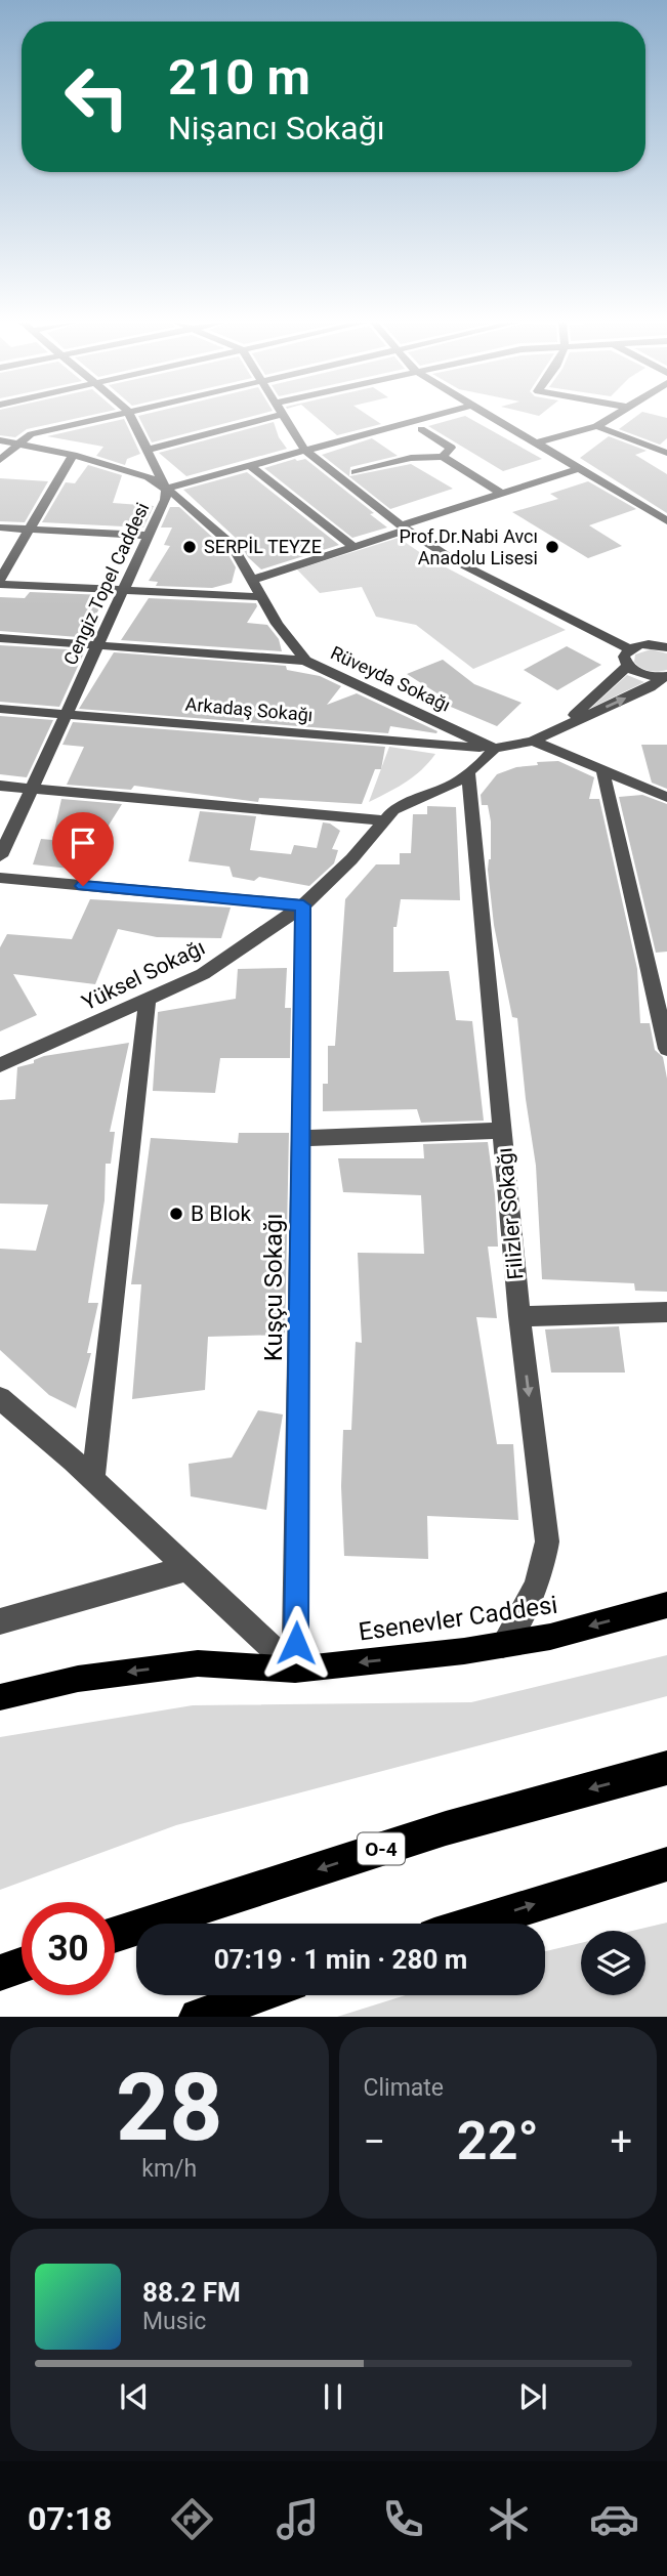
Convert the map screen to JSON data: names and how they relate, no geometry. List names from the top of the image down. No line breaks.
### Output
{"streets":{"highway":["O-4"],"main road":["Esenevler Caddesi"],"street":["Cengiz Topel Caddesi","Rüveyda Sokağı","Arkadaş Sokağı","Yüksel Sokağı","Filizler Sokağı","Kuşçu Sokağı"]},"crossings":[["Cengiz Topel Caddesi","Rüveyda Sokağı"],["Cengiz Topel Caddesi","Arkadaş Sokağı"],["Rüveyda Sokağı","Arkadaş Sokağı"],["Rüveyda Sokağı","Yüksel Sokağı"],["Arkadaş Sokağı","Yüksel Sokağı"],["Yüksel Sokağı","Filizler Sokağı"],["Yüksel Sokağı","Kuşçu Sokağı"],["Filizler Sokağı","Esenevler Caddesi"],["Kuşçu Sokağı","Esenevler Caddesi"]],"one_way":["Filizler Sokağı","Esenevler Caddesi"],"places":["SERPİL TEYZE","Prof.Dr.Nabi Avcı Anadolu Lisesi","B Blok"],"page":{"turn":["210 m","Nişancı Sokağı"],"limit":"30","trip":"07:19 · 1 min · 280 m","tile":[["28","km/h"],"Climate"],"heat":["−","22°","+"],"song":["88.2 FM","Music"],"tabs":"07:18"}}
